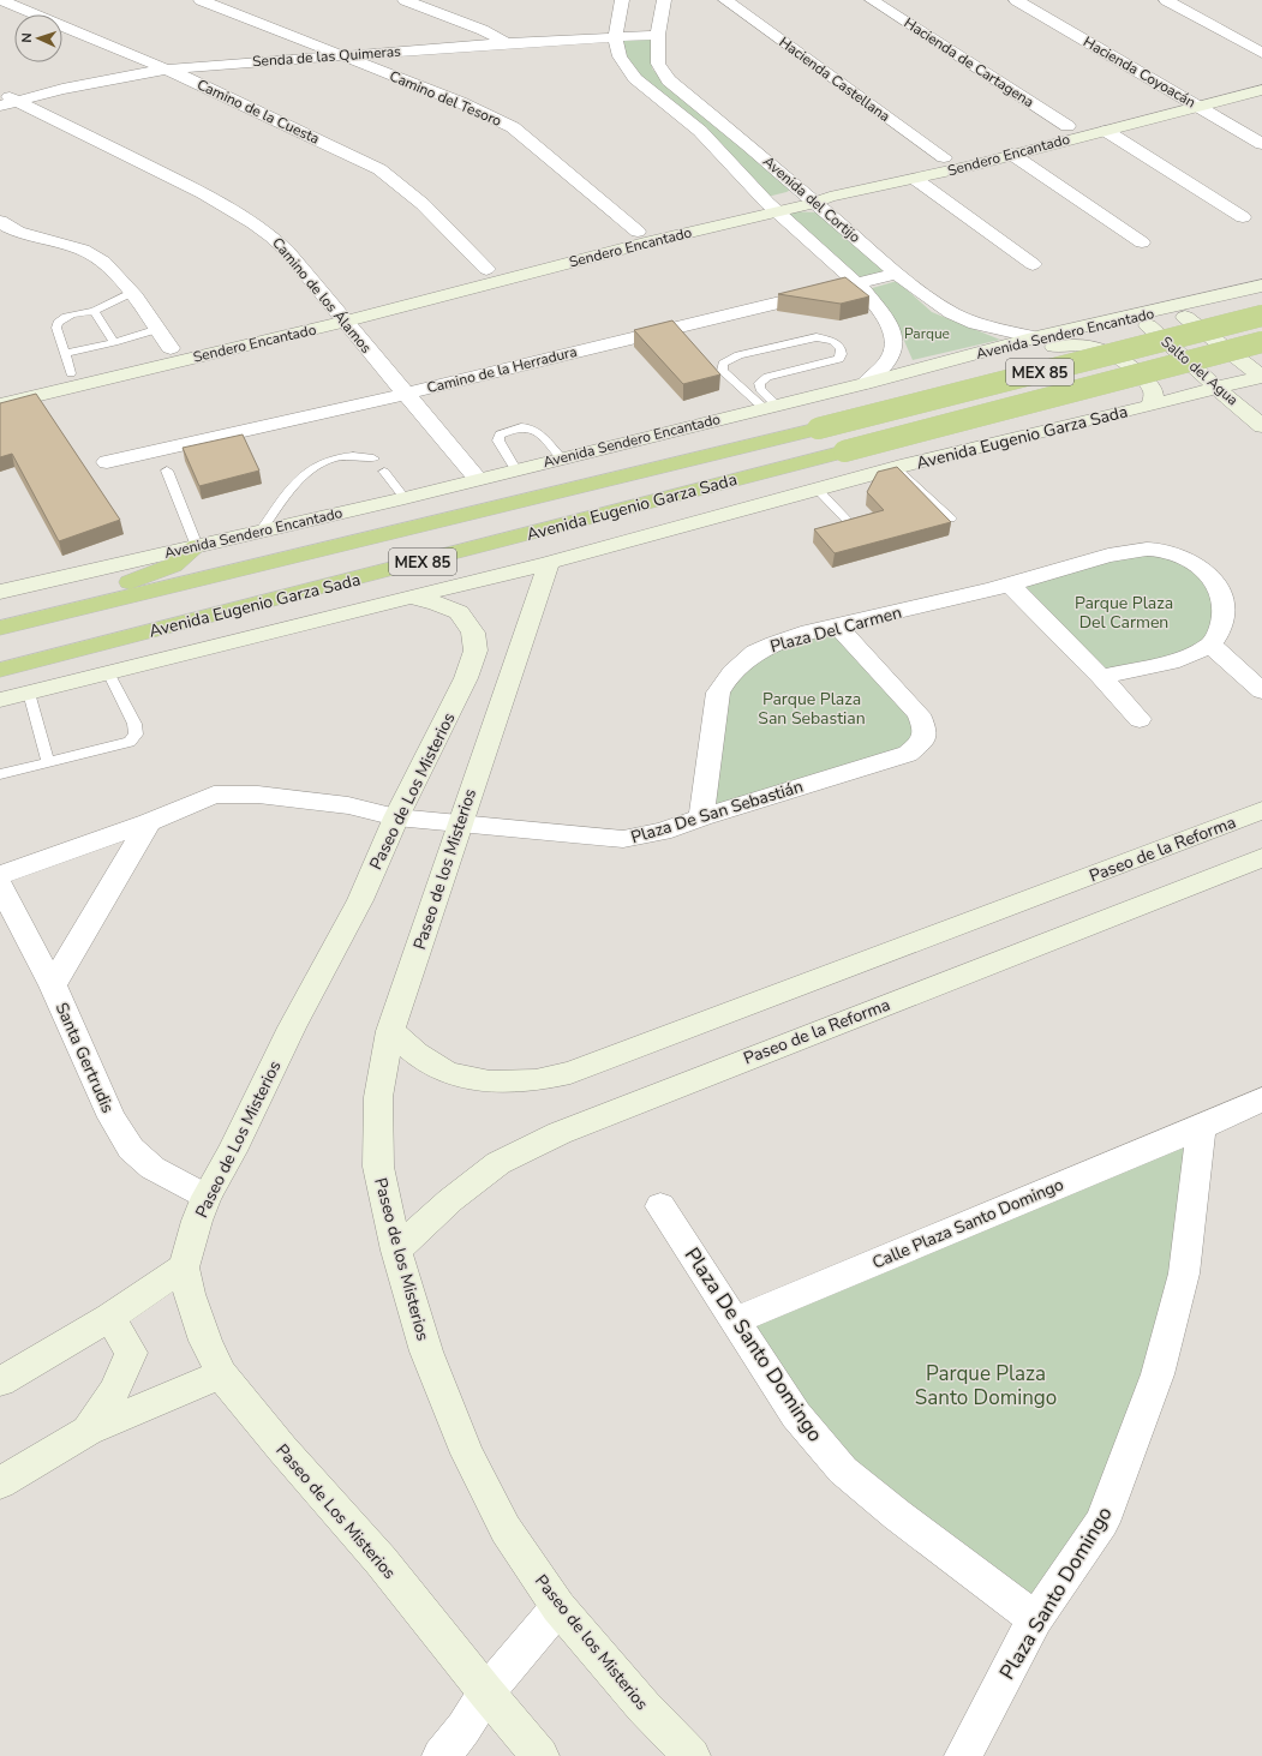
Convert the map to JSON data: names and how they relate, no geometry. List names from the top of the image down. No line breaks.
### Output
{"streets":{"highway":["MEX 85","Avenida Eugenio Garza Sada"],"street":["Senda de las Quimeras","Hacienda de Cartagena","Hacienda Coyoacán","Hacienda Castellana","Camino del Tesoro","Camino de la Cuesta","Sendero Encantado","Avenida del Cortijo","Camino de los Álamos","Avenida Sendero Encantado","Camino de la Herradura","Salto del Agua","Plaza Del Carmen","Paseo de Los Misterios","Plaza De San Sebastián","Paseo de la Reforma","Paseo de los Misterios","Santa Gertrudis","Calle Plaza Santo Domingo","Plaza De Santo Domingo","Plaza Santo Domingo"]},"crossings":[["Senda de las Quimeras","Camino del Tesoro"],["Senda de las Quimeras","Camino de la Cuesta"],["Senda de las Quimeras","Avenida del Cortijo"],["Senda de las Quimeras","Camino de los Álamos"],["Hacienda de Cartagena","Sendero Encantado"],["Hacienda Coyoacán","Sendero Encantado"],["Hacienda Castellana","Sendero Encantado"],["Camino del Tesoro","Sendero Encantado"],["Camino de la Cuesta","Sendero Encantado"],["Sendero Encantado","Avenida del Cortijo"],["Sendero Encantado","Camino de los Álamos"],["Avenida del Cortijo","Avenida Sendero Encantado"],["Avenida del Cortijo","Camino de la Herradura"],["Camino de los Álamos","Avenida Sendero Encantado"],["Camino de los Álamos","Camino de la Herradura"],["Avenida Sendero Encantado","Salto del Agua"],["Salto del Agua","Avenida Eugenio Garza Sada"],["Avenida Eugenio Garza Sada","Paseo de Los Misterios"],["Avenida Eugenio Garza Sada","Paseo de los Misterios"],["Plaza Del Carmen","Plaza De San Sebastián"],["Paseo de Los Misterios","Plaza De San Sebastián"],["Paseo de Los Misterios","Santa Gertrudis"],["Plaza De San Sebastián","Paseo de los Misterios"],["Paseo de la Reforma","Paseo de los Misterios"],["Calle Plaza Santo Domingo","Plaza De Santo Domingo"],["Calle Plaza Santo Domingo","Plaza Santo Domingo"],["Plaza De Santo Domingo","Plaza Santo Domingo"]],"parks":["Parque","Parque Plaza Del Carmen","Parque Plaza San Sebastian","Parque Plaza Santo Domingo"],"north":"left"}
